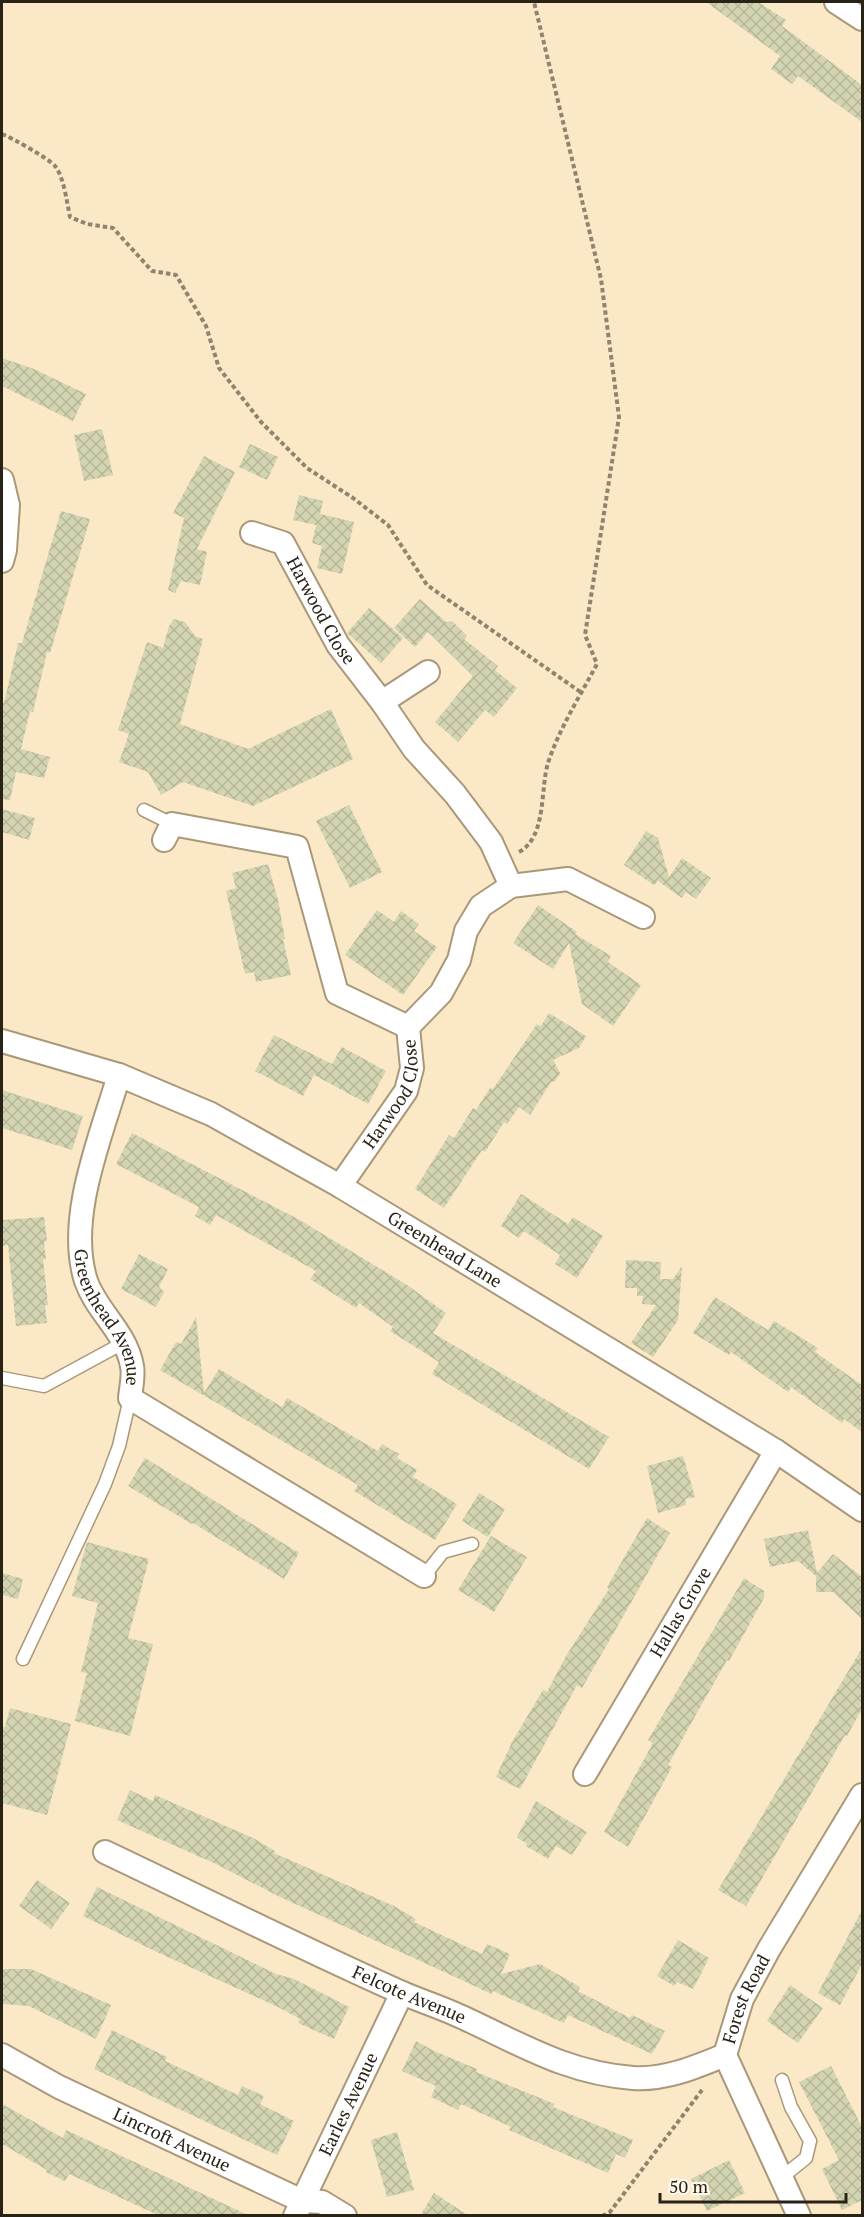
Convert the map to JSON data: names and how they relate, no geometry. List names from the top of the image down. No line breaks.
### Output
{"streets":{"street":["Harwood Close","Greenhead Lane","Greenhead Avenue","Hallas Grove","Felcote Avenue","Forest Road","Earles Avenue","Lincroft Avenue"]},"crossings":[["Harwood Close","Greenhead Lane"],["Greenhead Lane","Greenhead Avenue"],["Greenhead Lane","Hallas Grove"],["Felcote Avenue","Forest Road"],["Felcote Avenue","Earles Avenue"],["Earles Avenue","Lincroft Avenue"]],"scale_bar":"50 m"}
